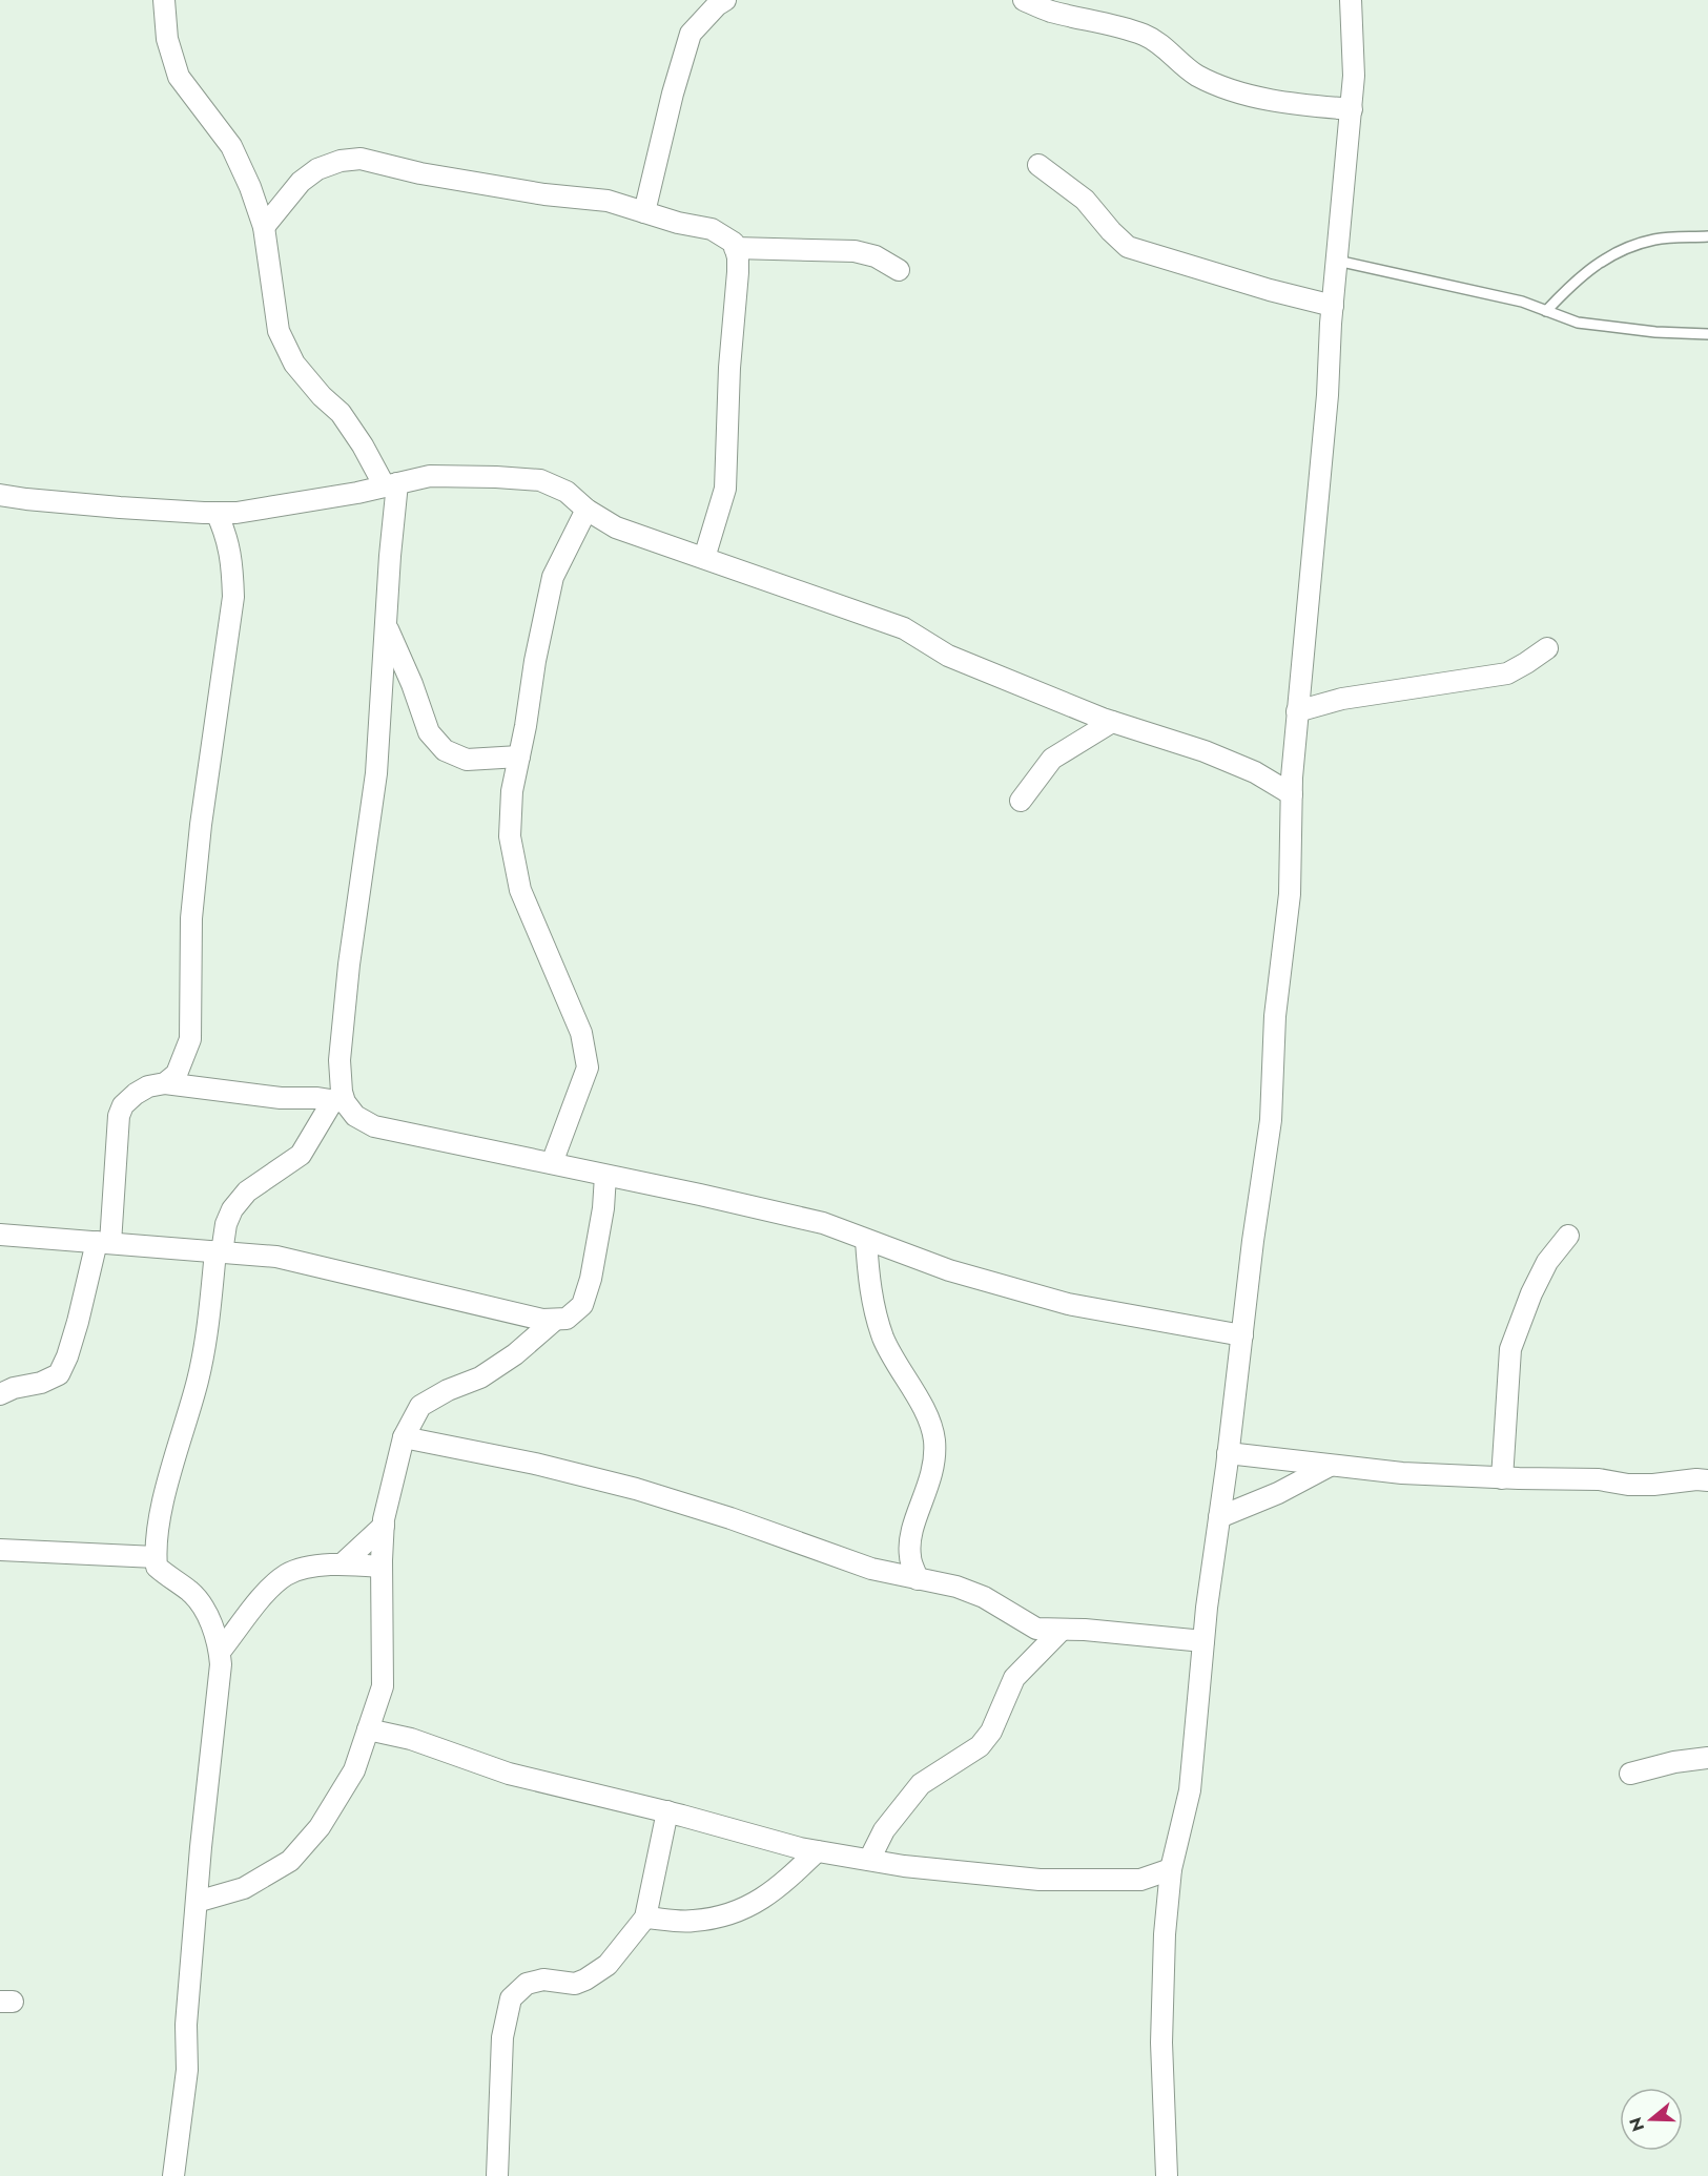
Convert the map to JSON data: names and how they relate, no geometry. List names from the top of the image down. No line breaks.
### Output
{"north":"left"}
